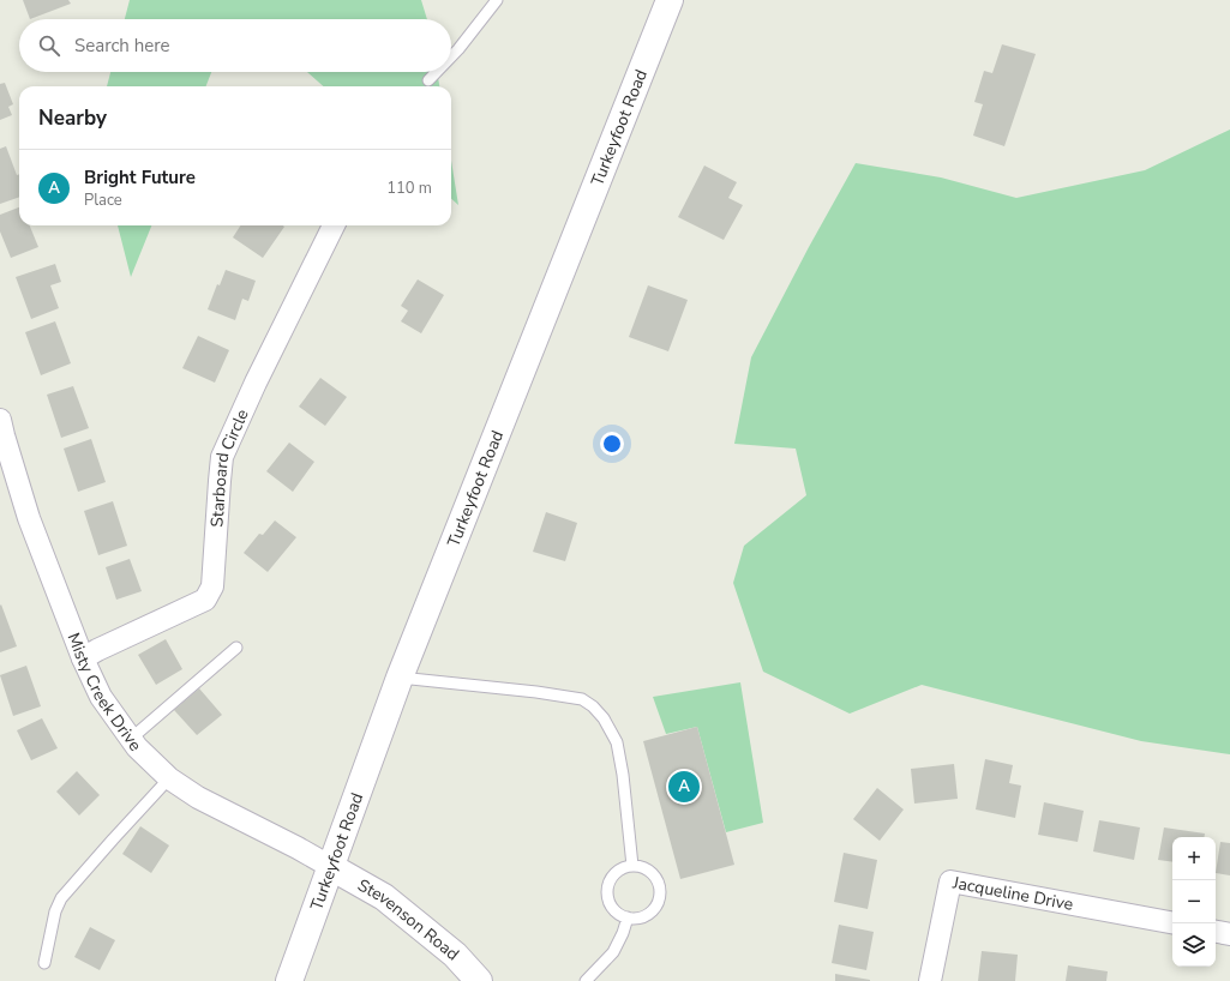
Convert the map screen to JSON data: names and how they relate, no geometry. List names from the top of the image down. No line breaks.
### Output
{"streets":{"main road":["Turkeyfoot Road","Stevenson Road"],"street":["Starboard Circle","Misty Creek Drive","Jacqueline Drive"]},"crossings":[["Turkeyfoot Road","Misty Creek Drive"],["Turkeyfoot Road","Stevenson Road"],["Starboard Circle","Misty Creek Drive"],["Misty Creek Drive","Stevenson Road"]],"page":{"search":"Search here","heading":"Nearby","list":[{"mark":"A","name":"Bright Future","note":"Place","value":"110 m"}],"pins":"A","map_buttons":["+","−"]}}
